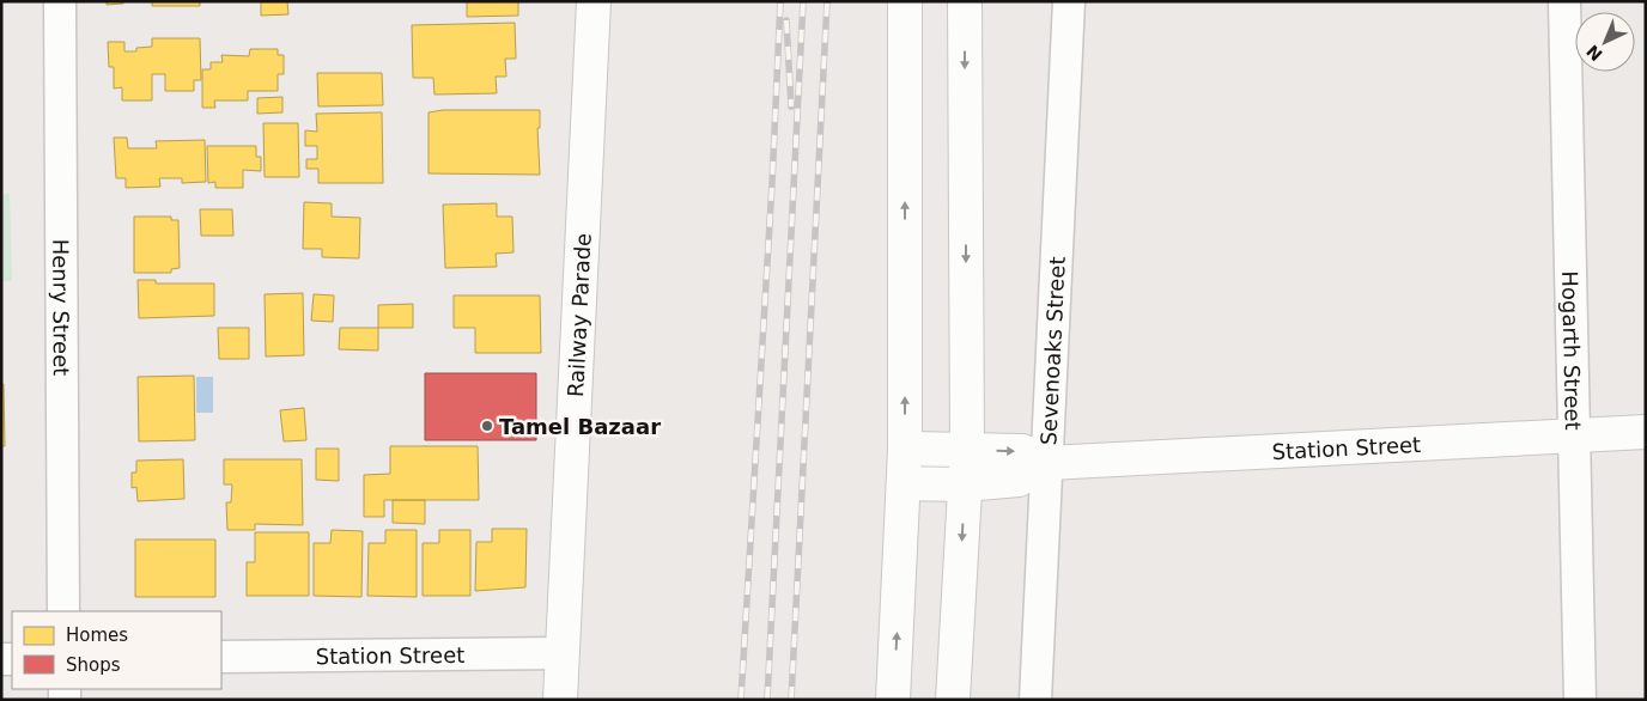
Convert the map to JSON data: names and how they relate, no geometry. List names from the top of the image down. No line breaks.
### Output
{"streets":{"street":["Henry Street","Railway Parade","Sevenoaks Street","Hogarth Street","Station Street"]},"crossings":[["Railway Parade","Station Street"],["Sevenoaks Street","Station Street"],["Hogarth Street","Station Street"]],"places":["Tamel Bazaar"],"legend":["Homes","Shops"],"north":"bottom left"}
